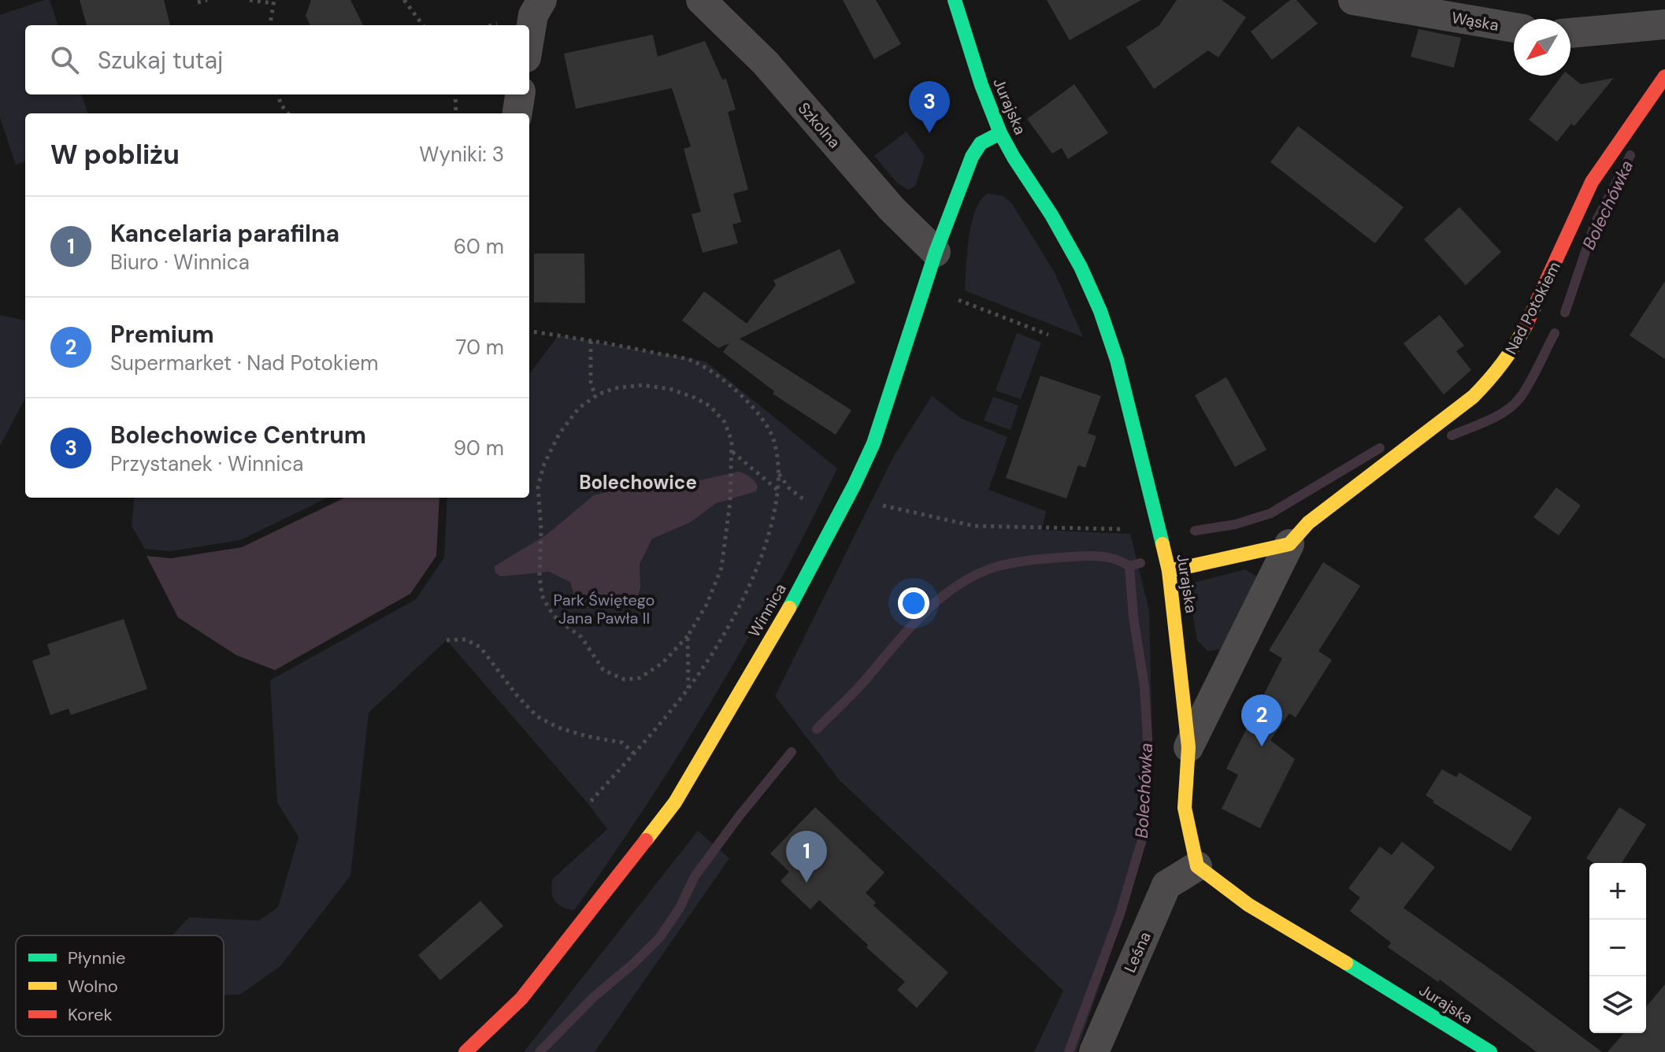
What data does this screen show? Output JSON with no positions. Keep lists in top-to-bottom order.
{
  "streets": {
    "street": [
      "Wąska",
      "Jurajska",
      "Szkolna",
      "Nad Potokiem",
      "Winnica",
      "Leśna"
    ]
  },
  "crossings": [
    ["Jurajska", "Nad Potokiem"],
    ["Jurajska", "Winnica"],
    ["Jurajska", "Leśna"],
    ["Szkolna", "Winnica"]
  ],
  "districts": ["Bolechowice"],
  "water": ["Bolechówka"],
  "parks": ["Park Świętego Jana Pawła II"],
  "legend": ["Płynnie", "Wolno", "Korek"],
  "north": "bottom left",
  "page": {
    "search": "Szukaj tutaj",
    "pins": ["3", "2", "1"],
    "heading": ["W pobliżu", "Wyniki: 3"],
    "list": [
      {
        "mark": "1",
        "name": "Kancelaria parafilna",
        "note": "Biuro · Winnica",
        "value": "60 m"
      },
      {
        "mark": "2",
        "name": "Premium",
        "note": "Supermarket · Nad Potokiem",
        "value": "70 m"
      },
      {
        "mark": "3",
        "name": "Bolechowice Centrum",
        "note": "Przystanek · Winnica",
        "value": "90 m"
      }
    ],
    "map_buttons": ["+", "−"]
  }
}
